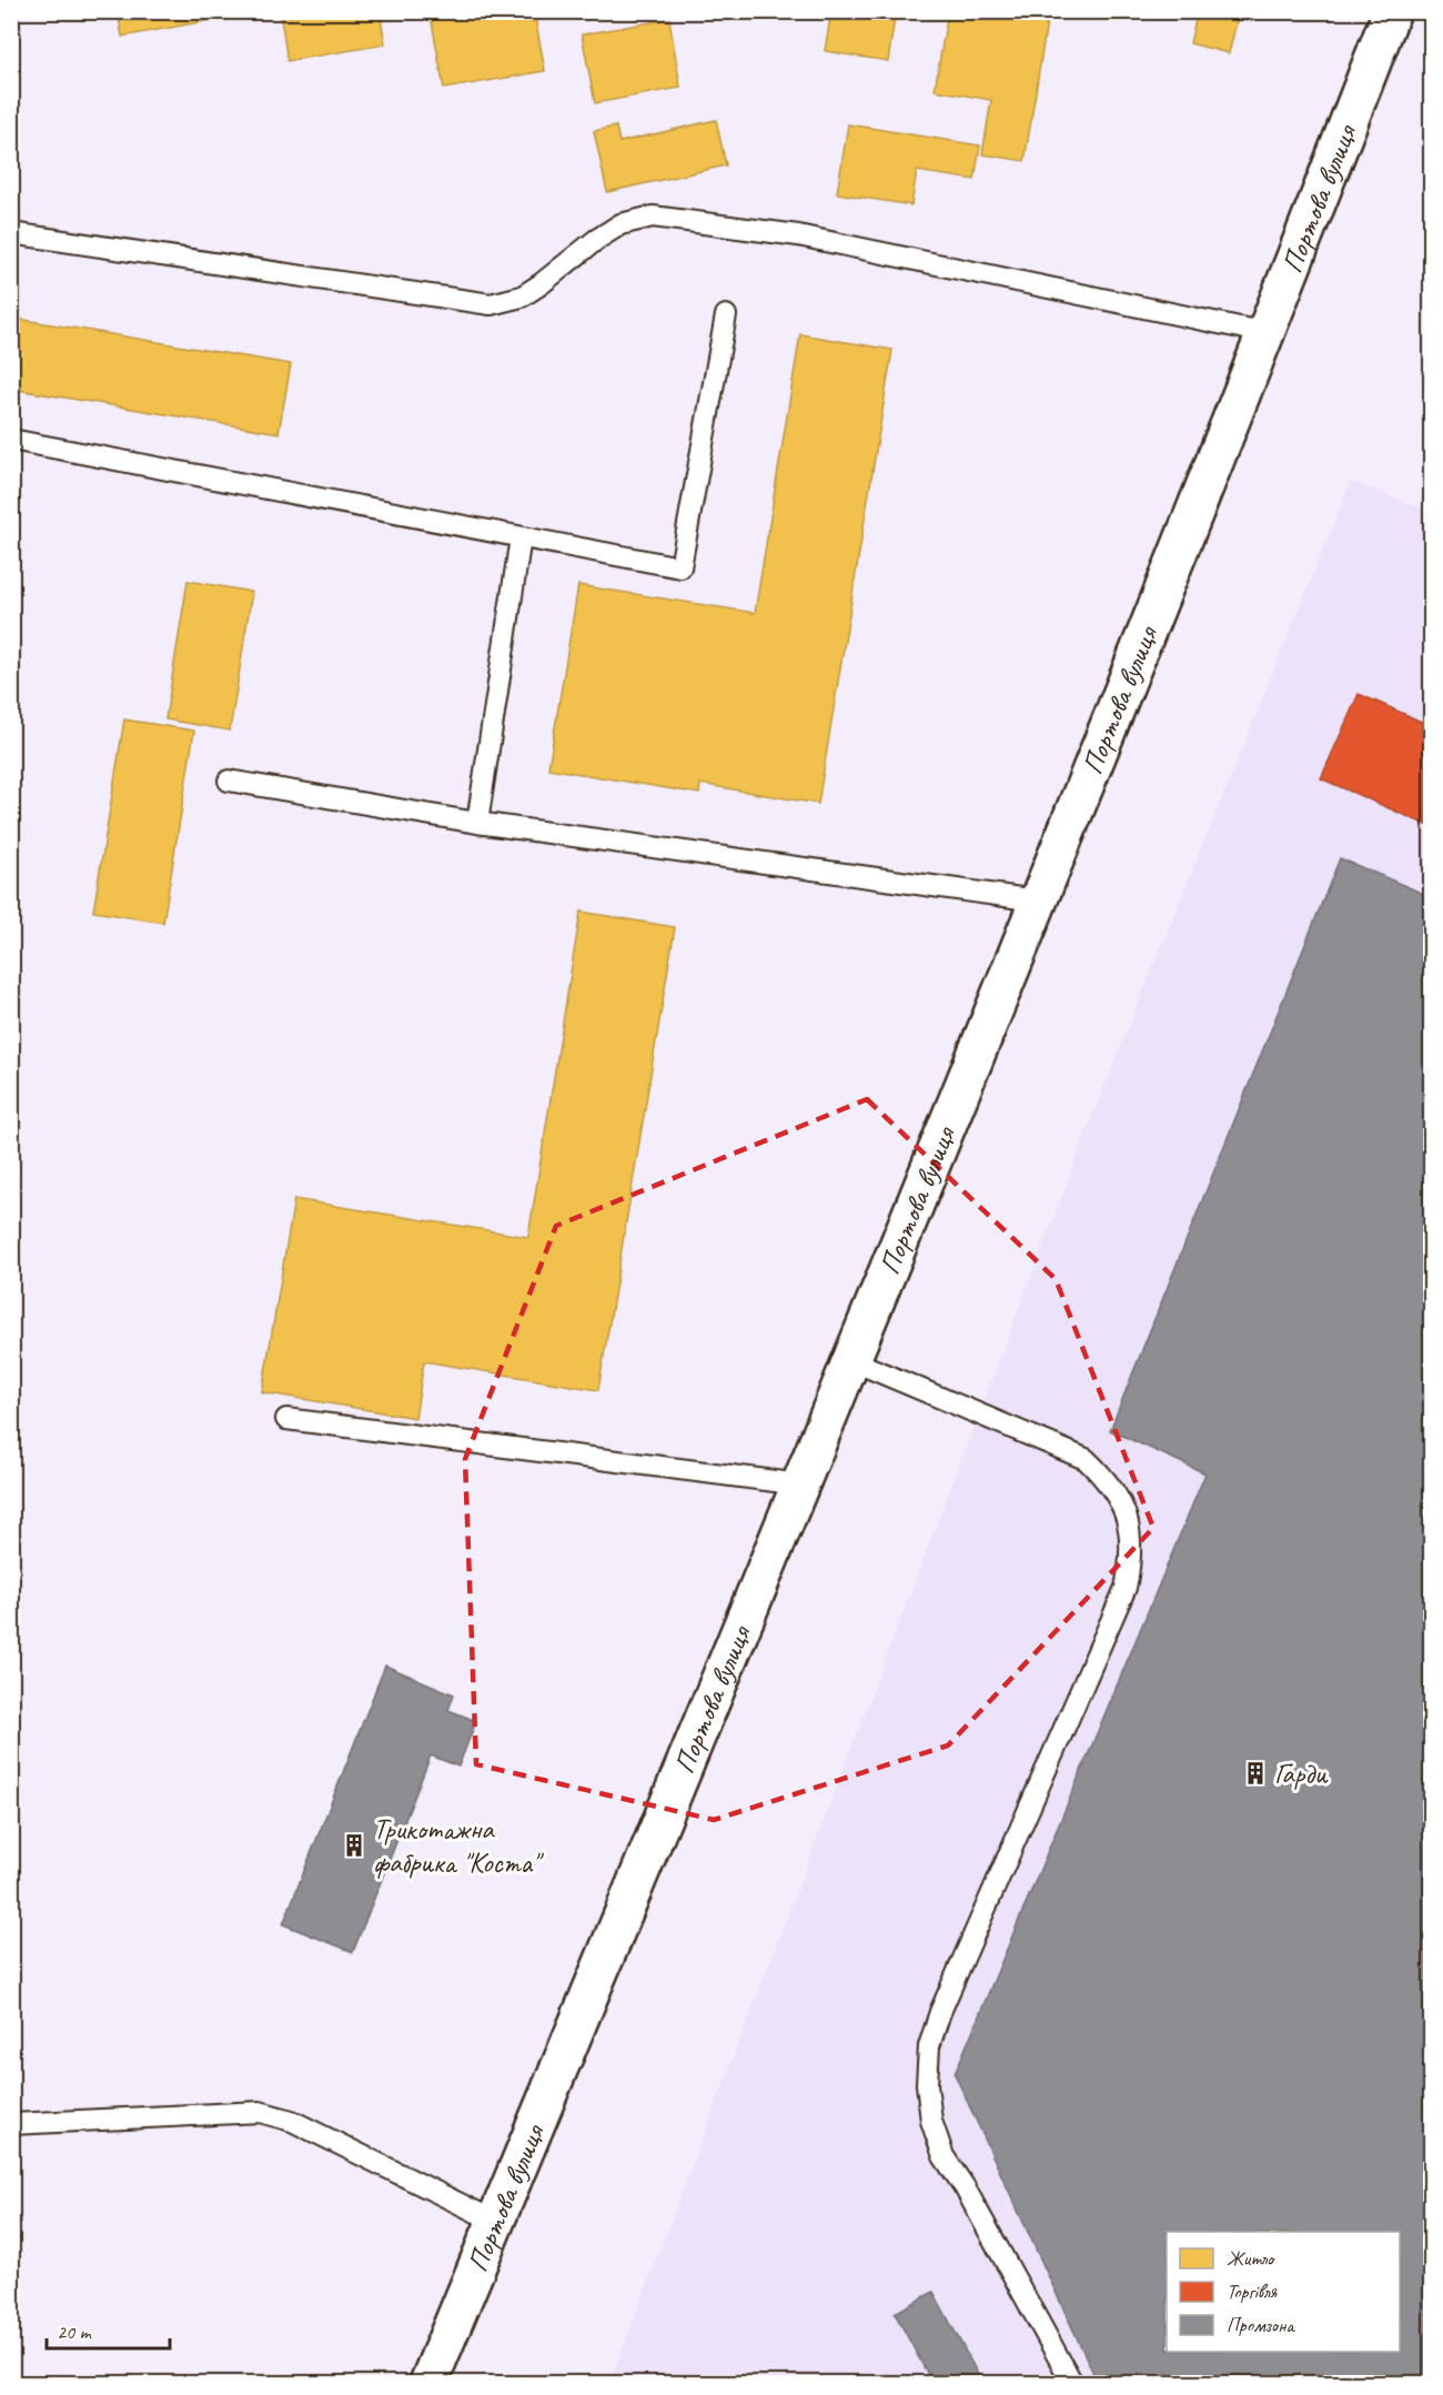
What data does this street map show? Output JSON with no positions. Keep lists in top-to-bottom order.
{
  "streets": {
    "street": ["Портова вулиця"]
  },
  "places": {
    "building": ["Гарди", "Трикотажна фабрика \"Коста\""]
  },
  "legend": ["Житло", "Торгівля", "Промзона"],
  "scale_bar": "20 m"
}
